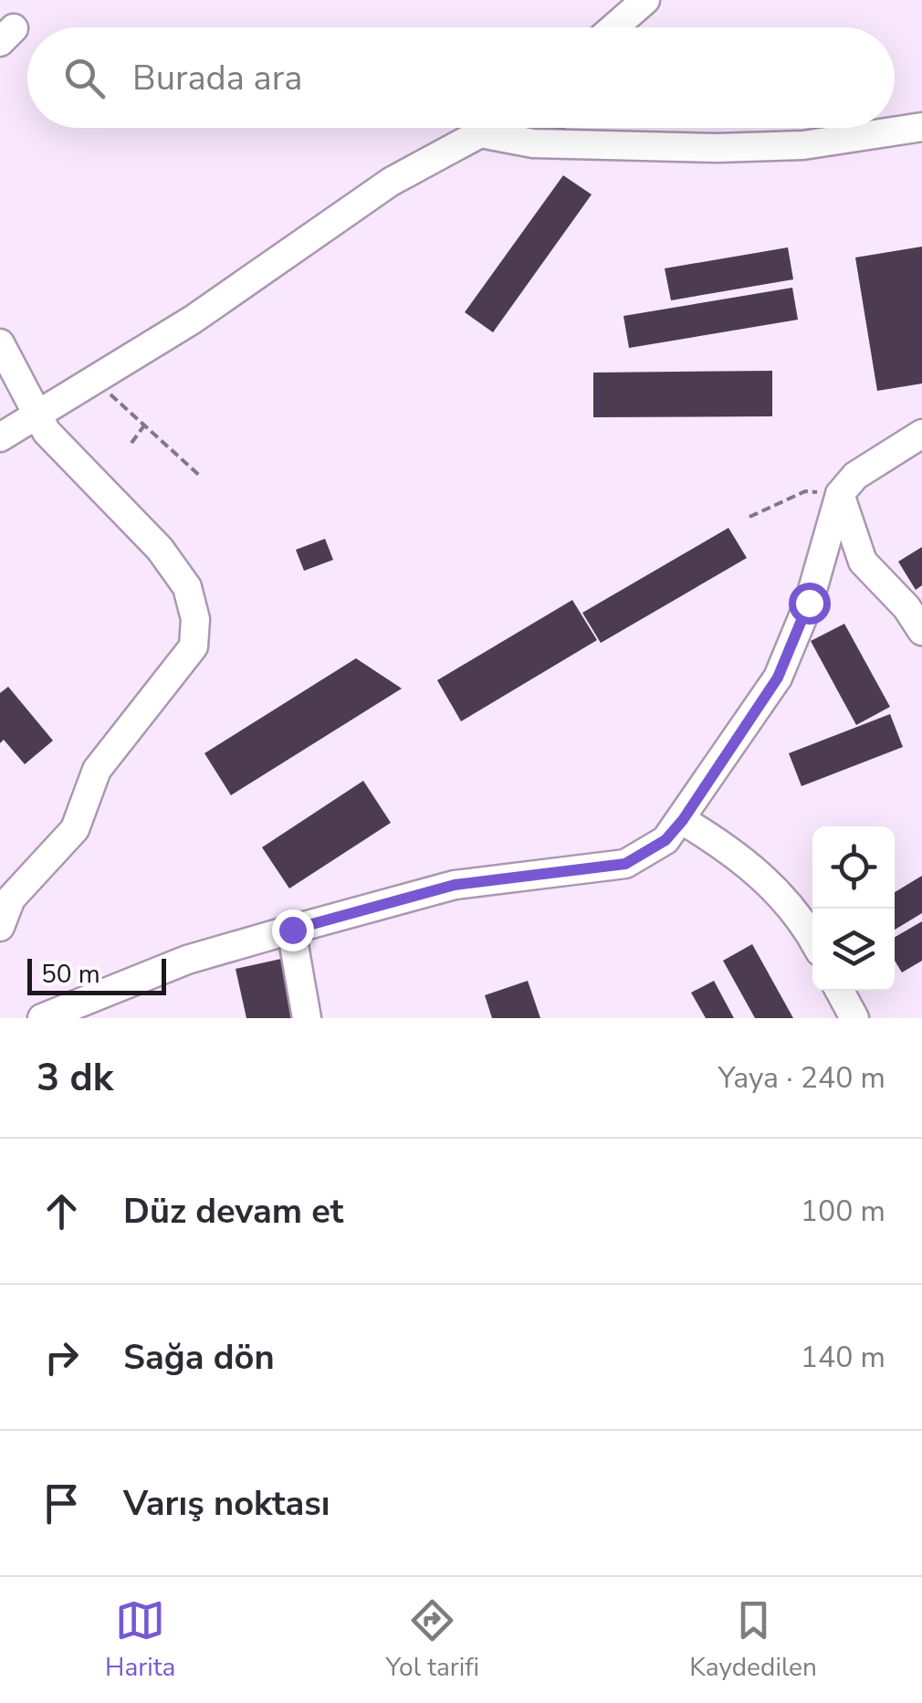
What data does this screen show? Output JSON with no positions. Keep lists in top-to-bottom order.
{
  "scale_bar": "50 m",
  "page": {
    "search": "Burada ara",
    "scale": "50 m",
    "heading": ["3 dk", "Yaya · 240 m"],
    "list": [
      ["Düz devam et", "100 m"],
      ["Sağa dön", "140 m"],
      "Varış noktası"
    ],
    "nav": ["Harita", "Yol tarifi", "Kaydedilen"]
  }
}
